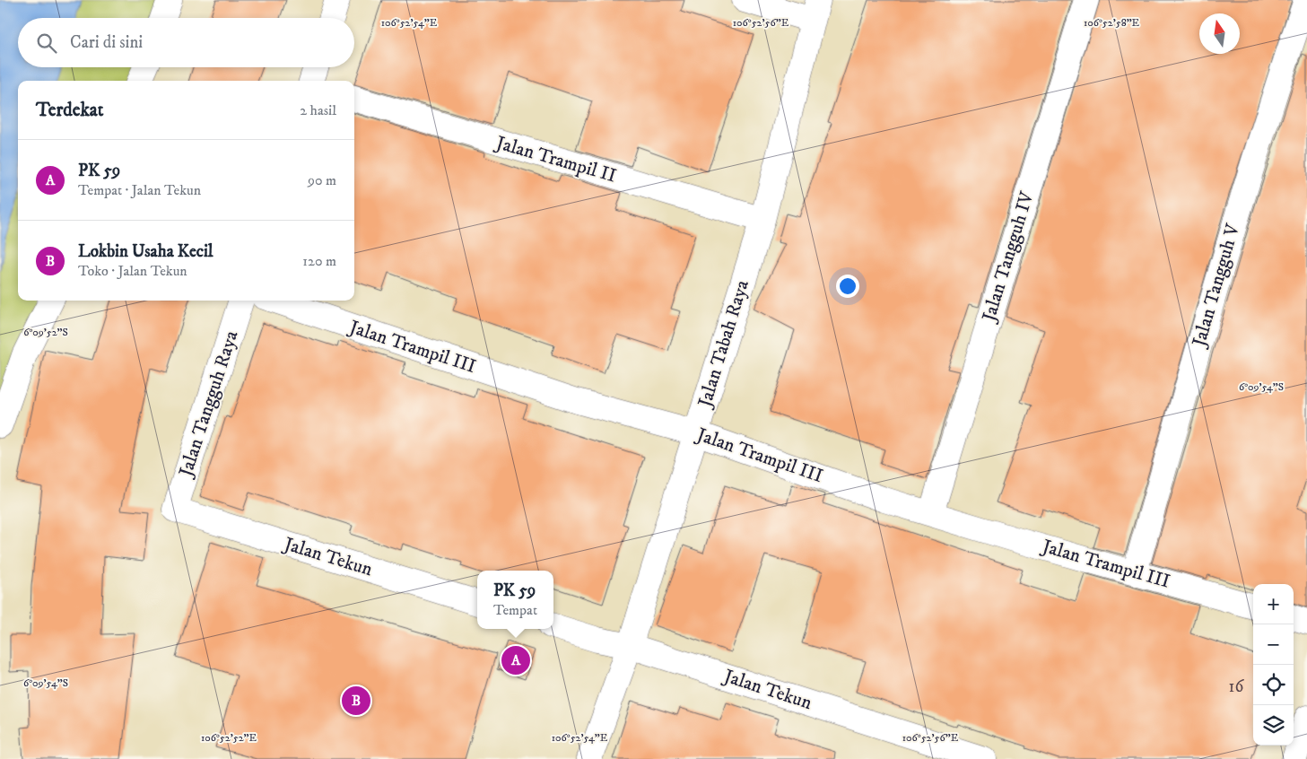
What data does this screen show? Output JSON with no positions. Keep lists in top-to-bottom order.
{
  "streets": {
    "street": [
      "Jalan Trampil II",
      "Jalan Tangguh IV",
      "Jalan Tangguh V",
      "Jalan Tabah Raya",
      "Jalan Trampil III",
      "Jalan Tangguh Raya",
      "Jalan Tekun"
    ]
  },
  "crossings": [
    ["Jalan Trampil II", "Jalan Tabah Raya"],
    ["Jalan Tangguh IV", "Jalan Trampil III"],
    ["Jalan Tangguh V", "Jalan Trampil III"],
    ["Jalan Tabah Raya", "Jalan Trampil III"],
    ["Jalan Tabah Raya", "Jalan Tekun"],
    ["Jalan Tangguh Raya", "Jalan Tekun"]
  ],
  "house_numbers": ["16"],
  "north": "top",
  "page": {
    "search": "Cari di sini",
    "heading": ["Terdekat", "2 hasil"],
    "list": [
      {
        "mark": "A",
        "name": "PK 59",
        "note": "Tempat · Jalan Tekun",
        "value": "90 m"
      },
      {
        "mark": "B",
        "name": "Lokbin Usaha Kecil",
        "note": "Toko · Jalan Tekun",
        "value": "120 m"
      }
    ],
    "popup": ["PK 59", "Tempat"],
    "map_buttons": ["+", "−"],
    "pins": ["A", "B"]
  },
  "coordinates": [
    "106°52'54\"E",
    "106°52'56\"E",
    "106°52'58\"E",
    "6°09'52\"S",
    "6°09'54\"S",
    "106°52'52\"E"
  ]
}
